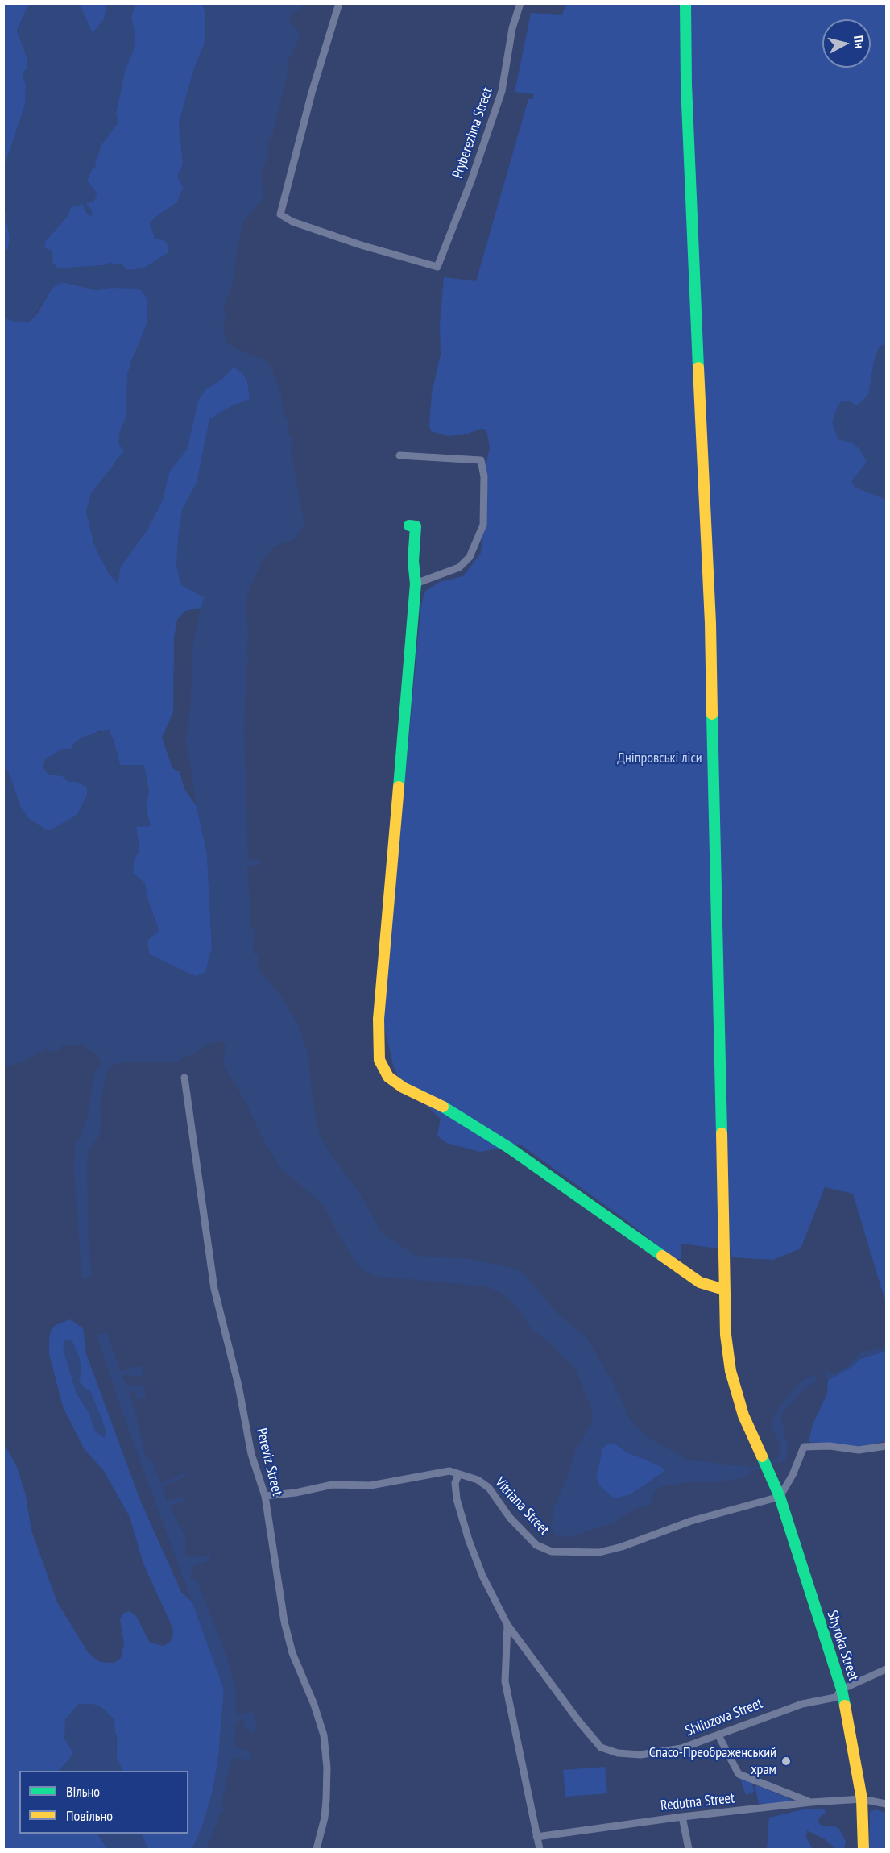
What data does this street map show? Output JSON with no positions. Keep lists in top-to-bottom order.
{
  "streets": {
    "main road": ["Shyroka Street"],
    "street": [
      "Pryberezhna Street",
      "Pereviz Street",
      "Vitriana Street",
      "Shliuzova Street",
      "Redutna Street"
    ]
  },
  "crossings": [
    ["Pereviz Street", "Vitriana Street"],
    ["Vitriana Street", "Shyroka Street"],
    ["Shyroka Street", "Shliuzova Street"],
    ["Shyroka Street", "Redutna Street"]
  ],
  "parks": ["Дніпровські ліси"],
  "places": ["Спасо-Преображенський храм"],
  "legend": ["Вільно", "Повільно"],
  "north": "right"
}
